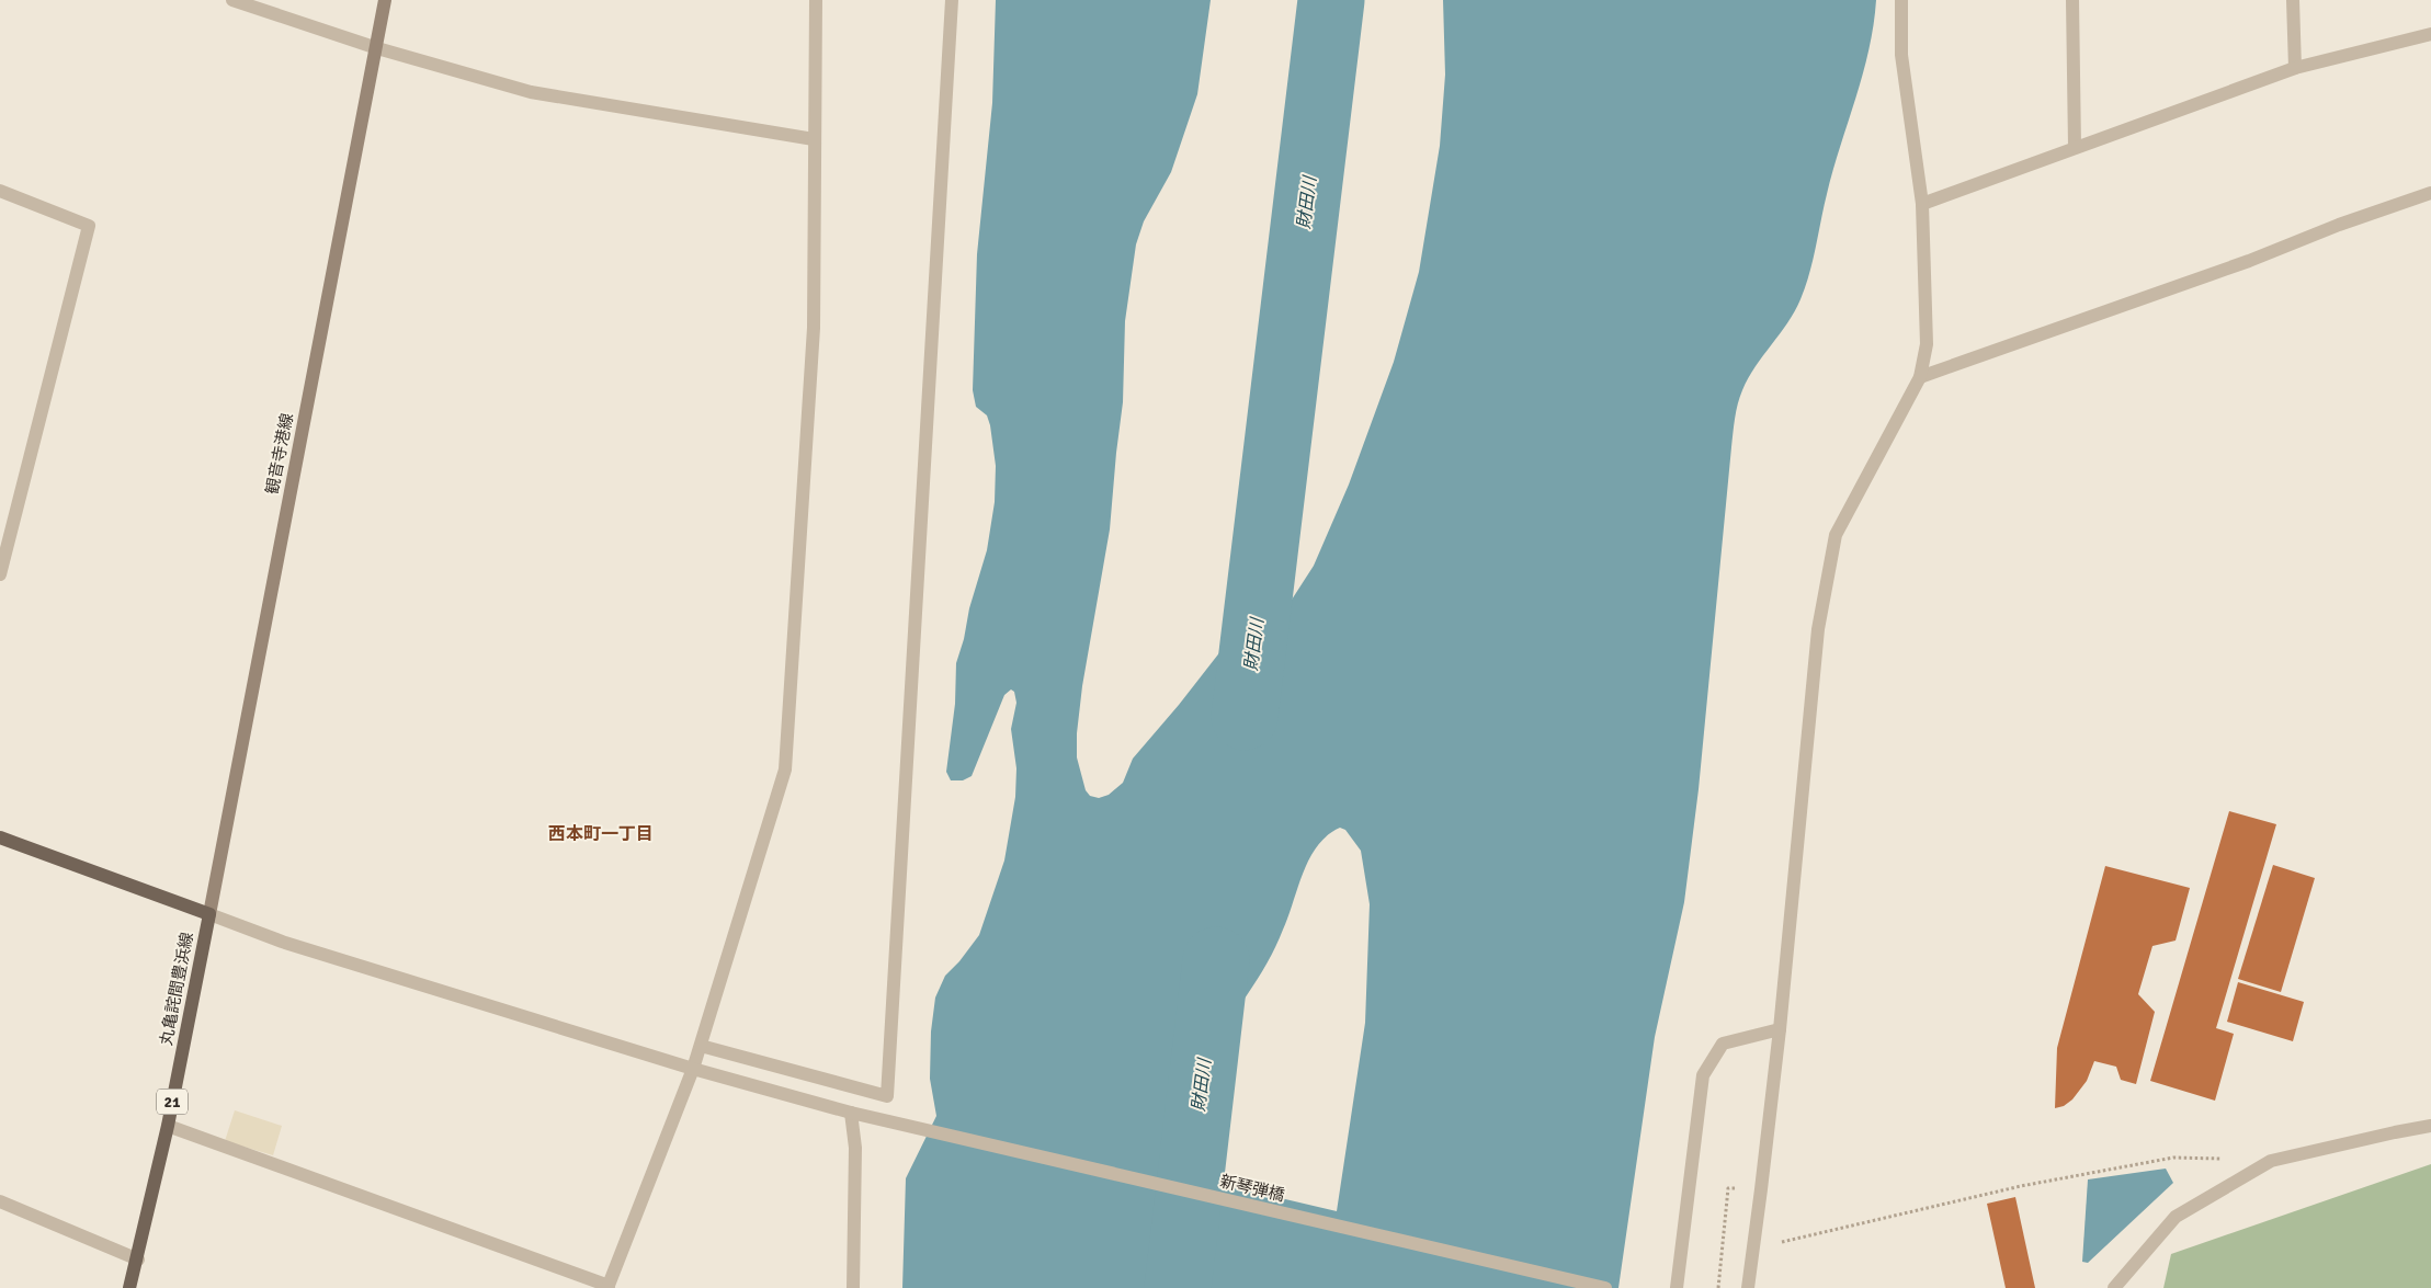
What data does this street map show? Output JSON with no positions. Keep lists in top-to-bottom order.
{
  "streets": {
    "main road": ["観音寺港線", "丸亀詫間豊浜線", "21"],
    "street": ["新琴弾橋"]
  },
  "crossings": [
    ["観音寺港線", "丸亀詫間豊浜線"],
    ["観音寺港線", "新琴弾橋"],
    ["丸亀詫間豊浜線", "新琴弾橋"]
  ],
  "districts": ["西本町一丁目"],
  "water": ["財田川"]
}
